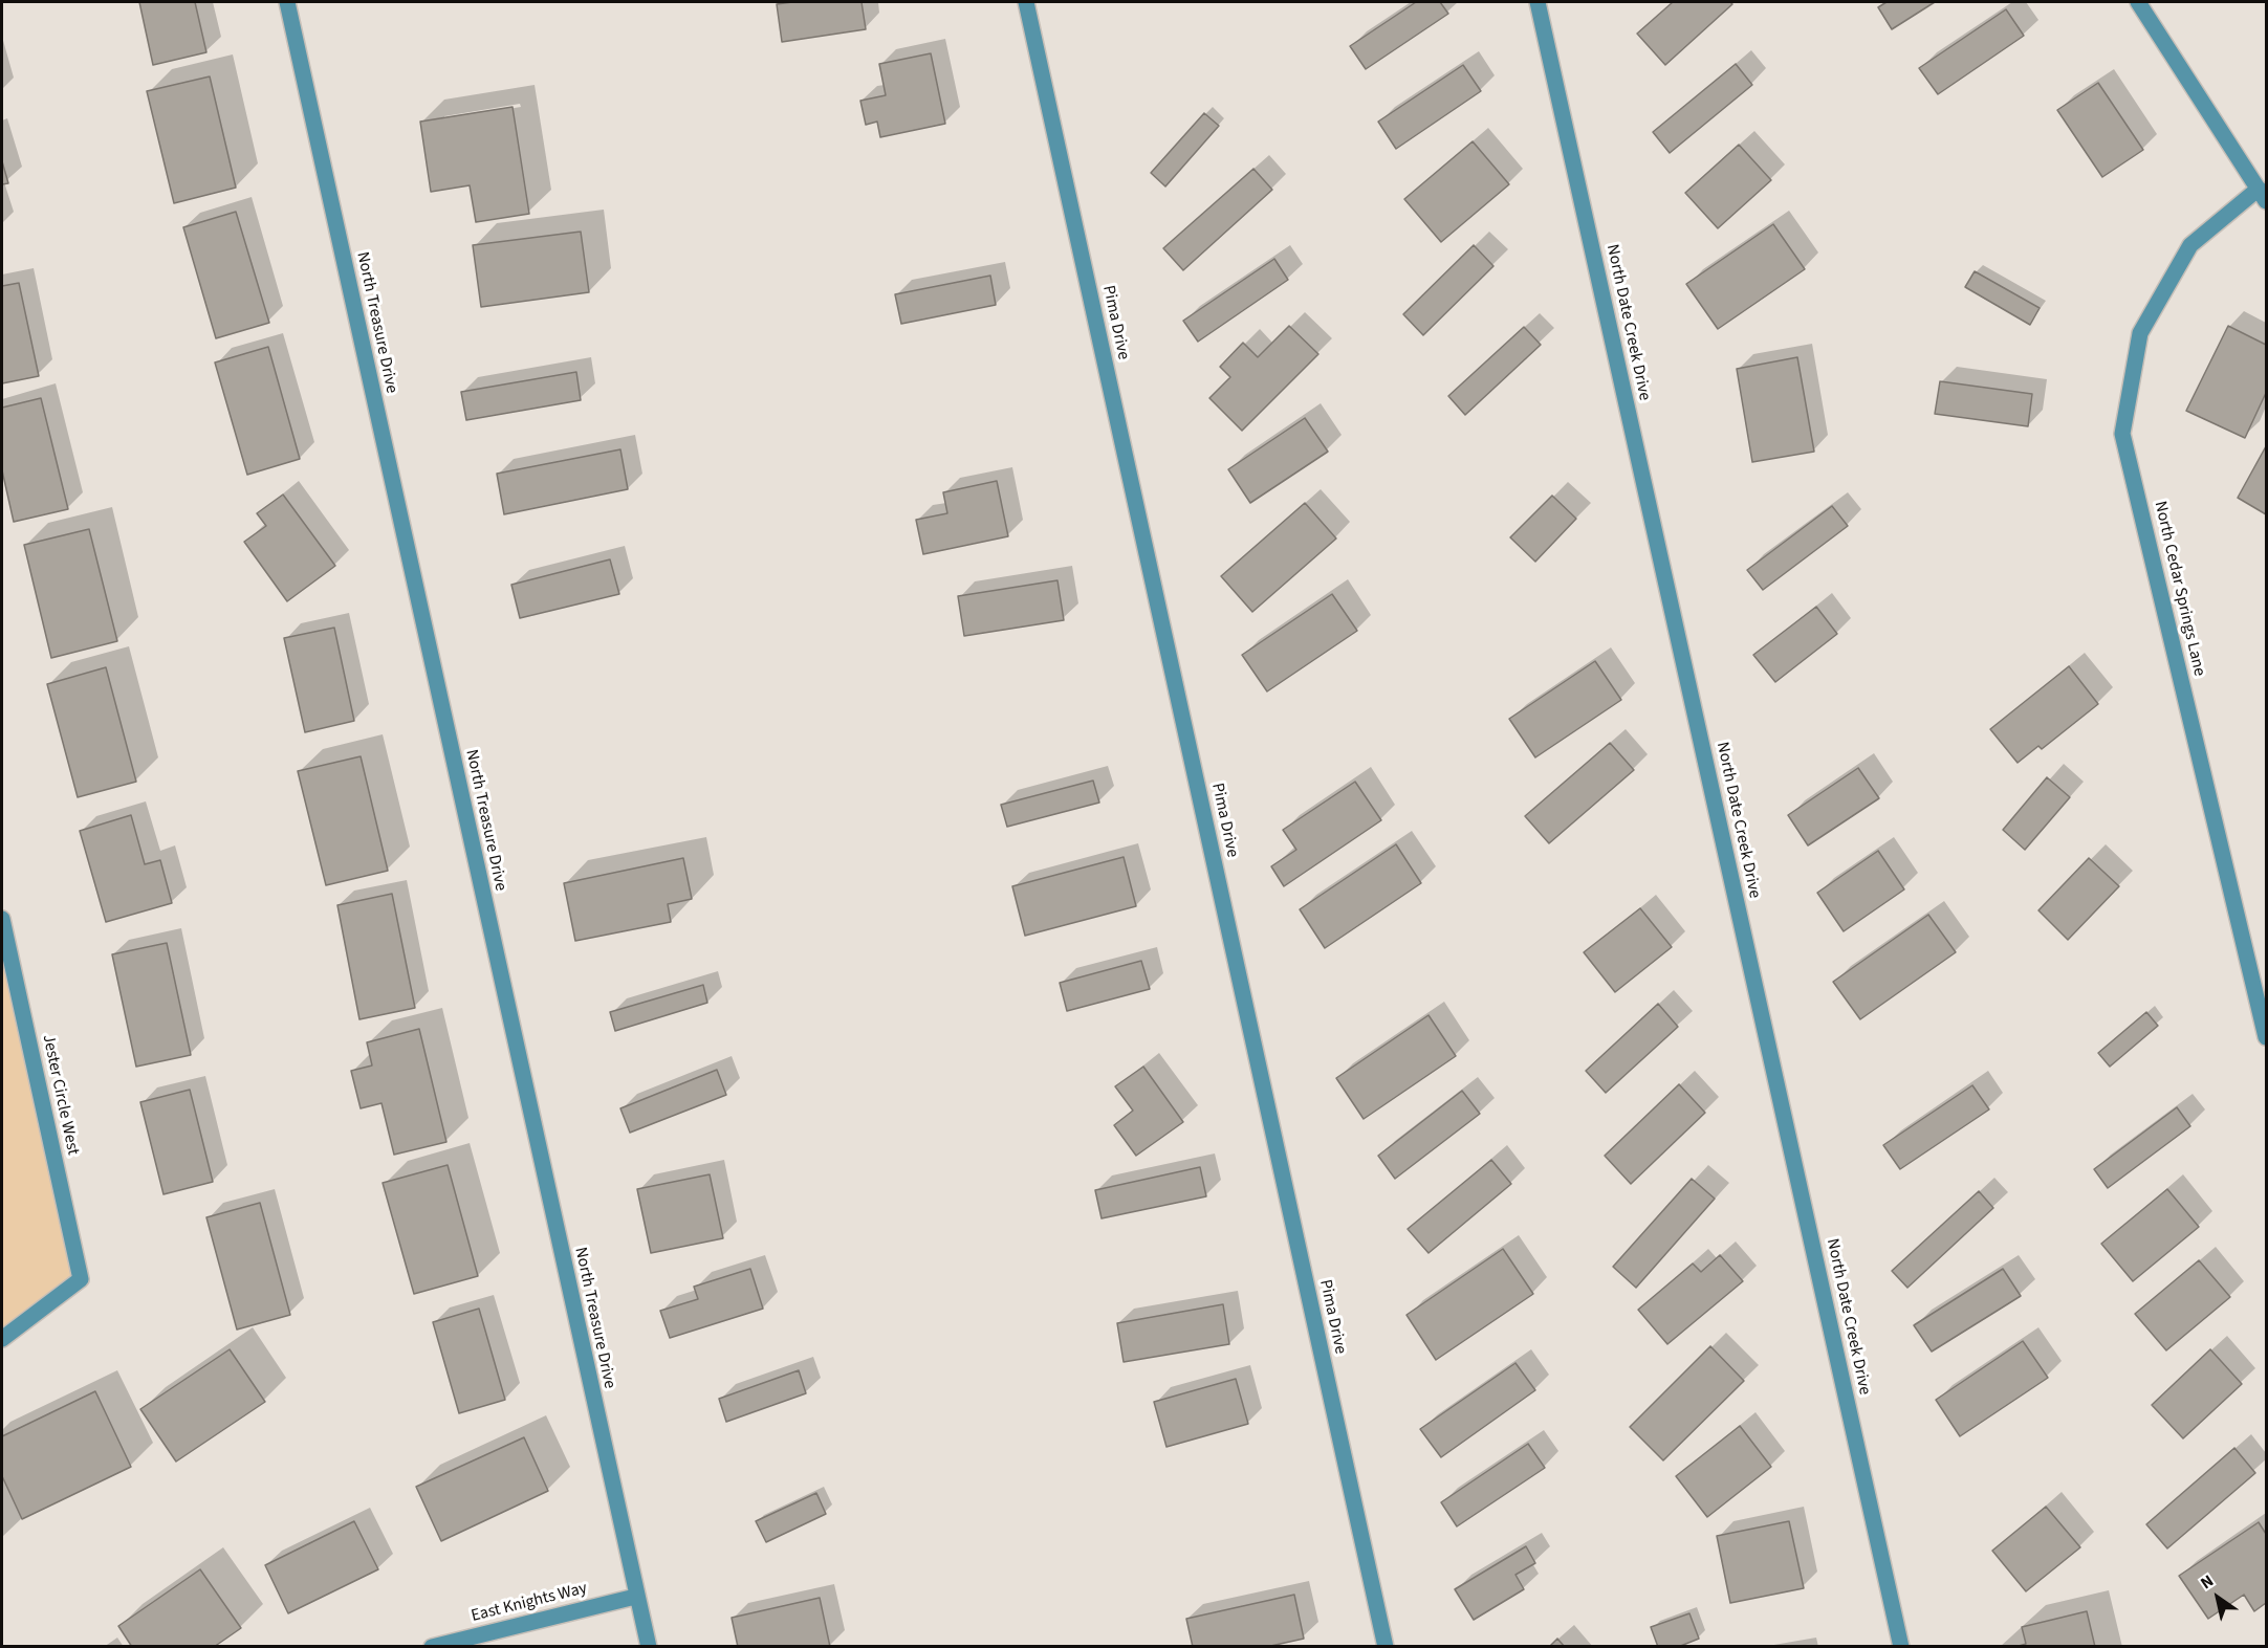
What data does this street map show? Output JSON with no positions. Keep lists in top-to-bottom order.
{
  "streets": {
    "street": [
      "North Treasure Drive",
      "Pima Drive",
      "North Date Creek Drive",
      "North Cedar Springs Lane",
      "Jester Circle West",
      "East Knights Way"
    ]
  },
  "crossings": [
    ["North Treasure Drive", "East Knights Way"]
  ],
  "north": "top left"
}
